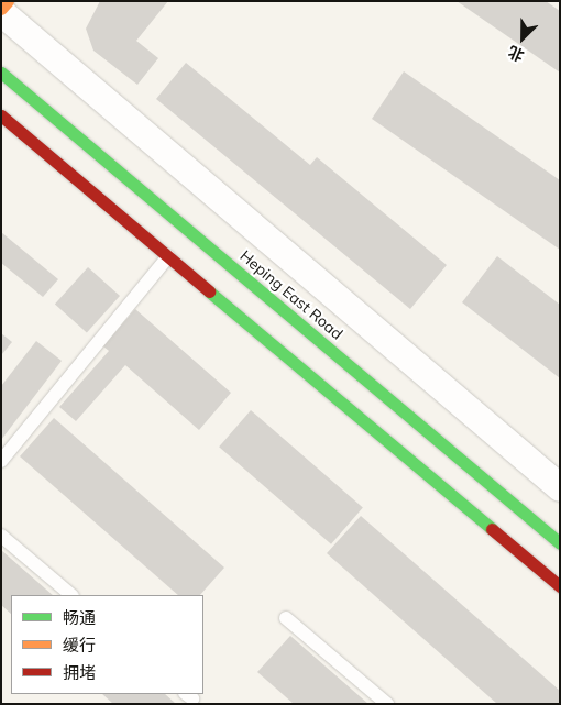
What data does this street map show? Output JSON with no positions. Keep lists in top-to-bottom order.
{
  "streets": {
    "main road": ["Heping East Road"]
  },
  "legend": ["畅通", "缓行", "拥堵"],
  "north": "bottom left"
}
